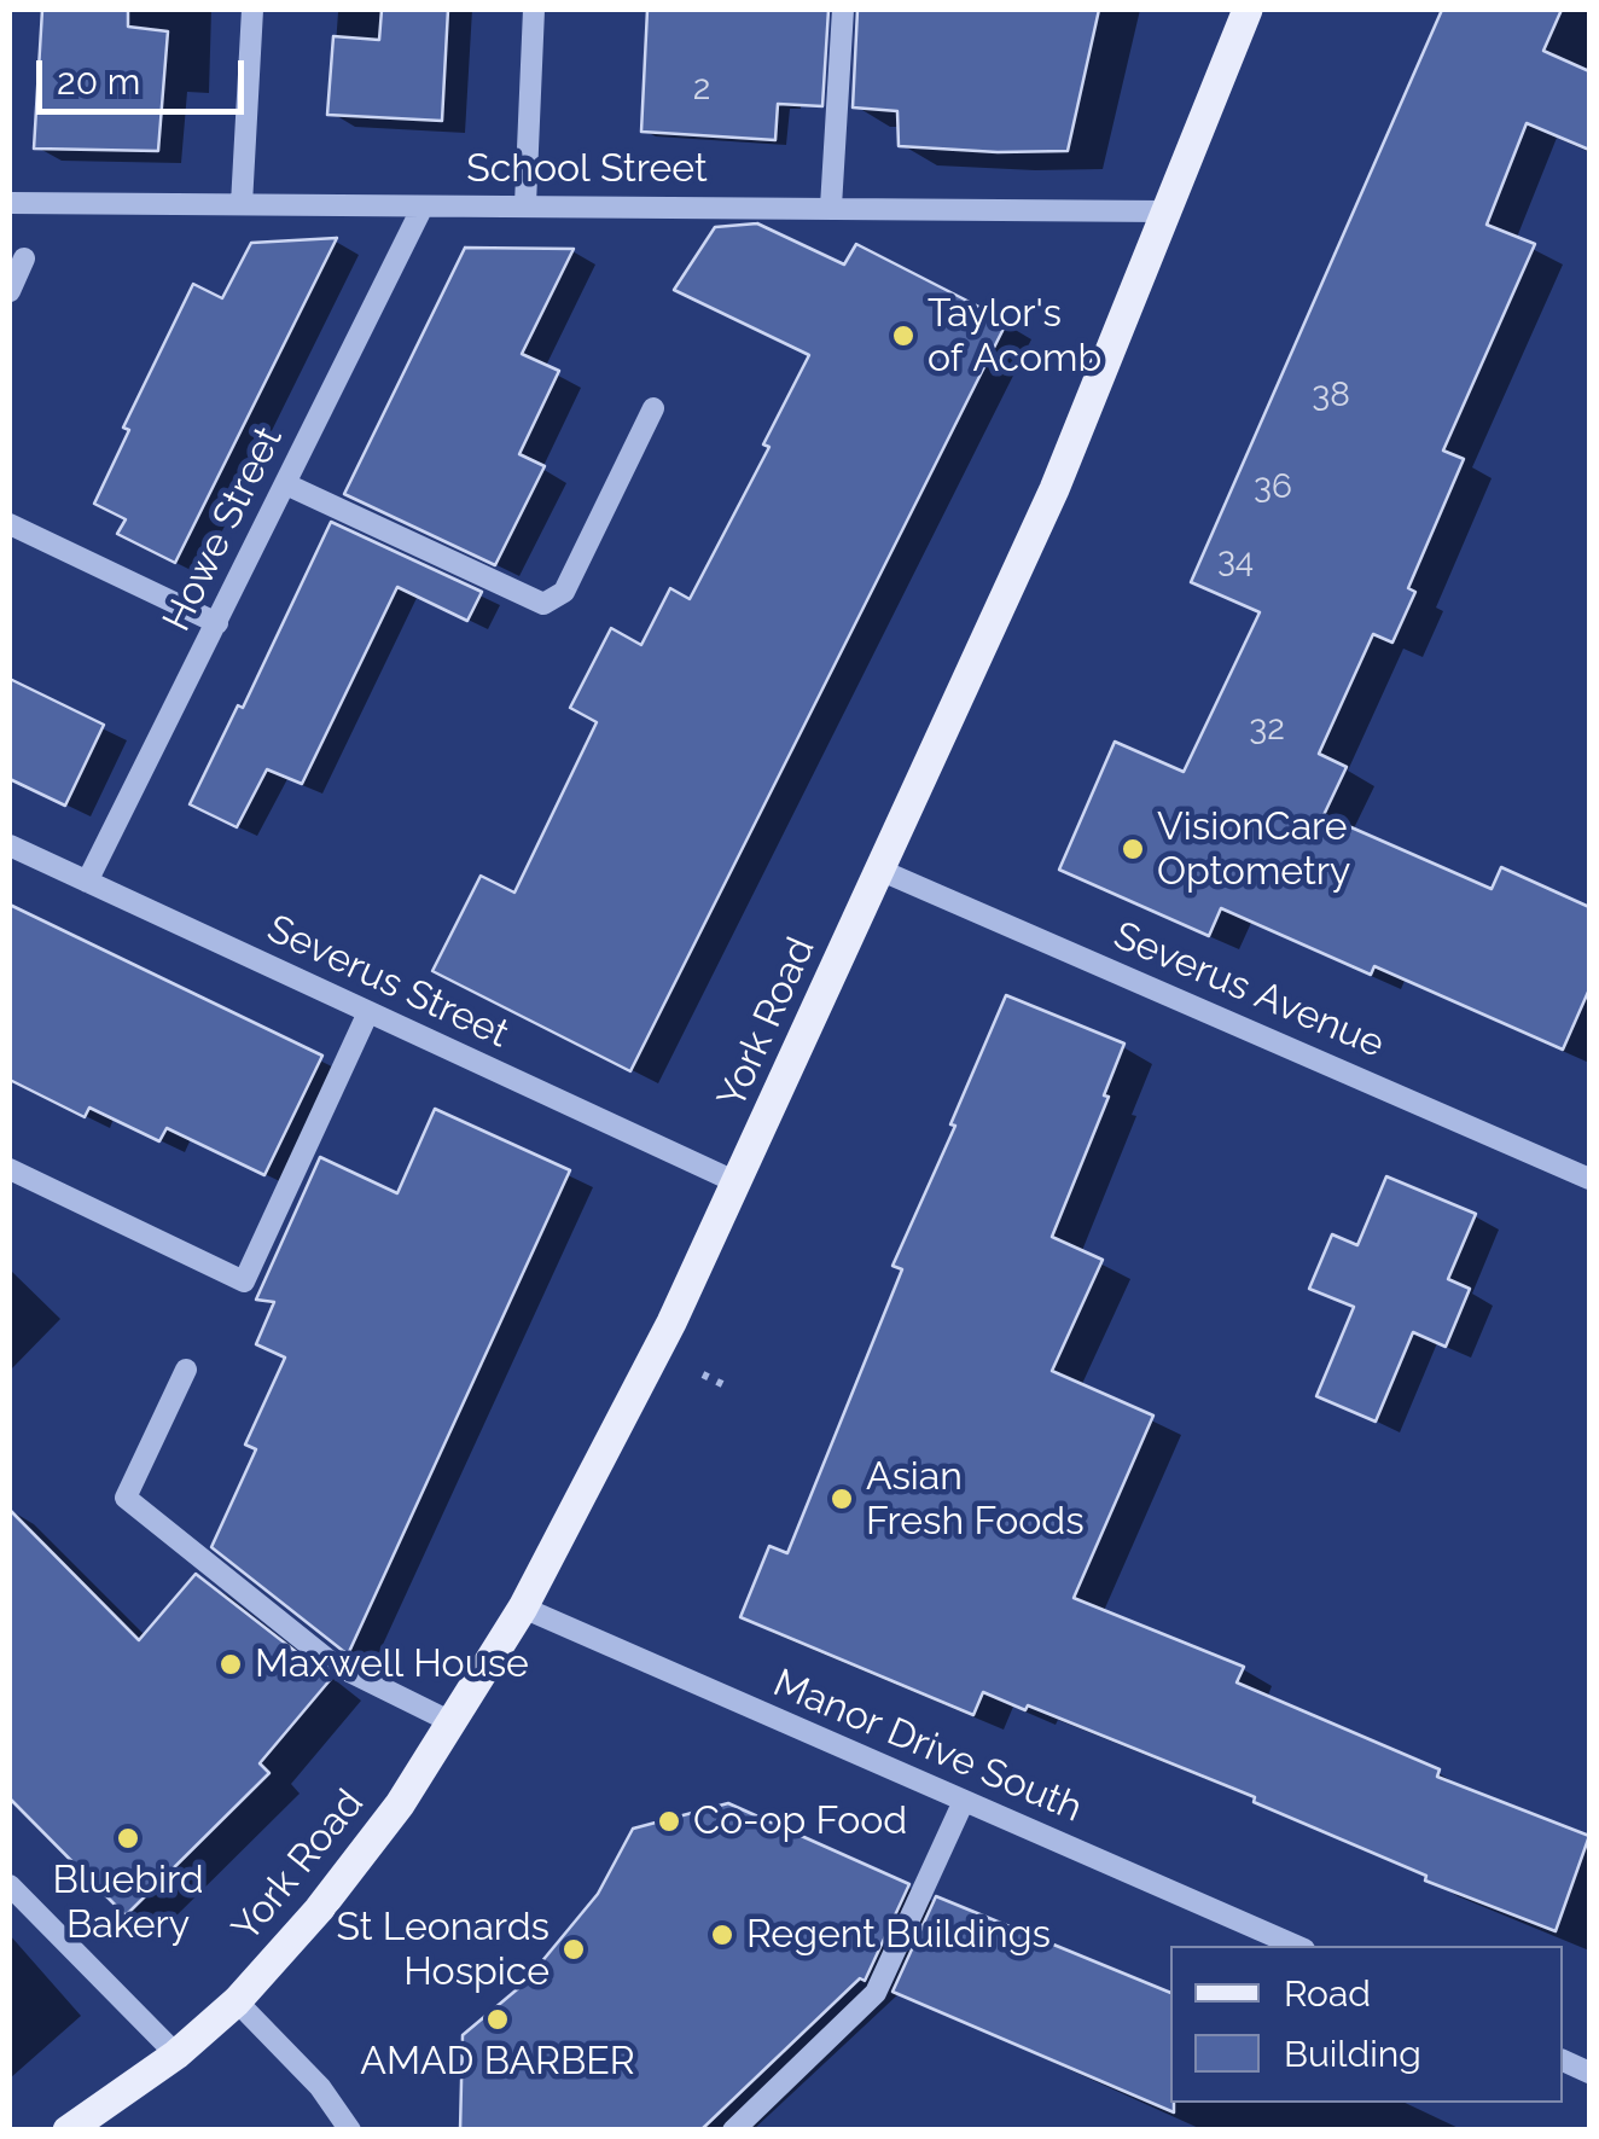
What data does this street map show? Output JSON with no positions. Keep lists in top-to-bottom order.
{
  "streets": {
    "main road": ["York Road"],
    "street": [
      "School Street",
      "Howe Street",
      "Severus Street",
      "Severus Avenue",
      "Manor Drive South"
    ]
  },
  "crossings": [
    ["School Street", "Howe Street"],
    ["School Street", "York Road"],
    ["Howe Street", "Severus Street"],
    ["Severus Street", "York Road"],
    ["Severus Avenue", "York Road"],
    ["York Road", "Manor Drive South"]
  ],
  "places": [
    "Taylor's of Acomb",
    "VisionCare Optometry",
    "Asian Fresh Foods",
    "Maxwell House",
    "Co-op Food",
    "Bluebird Bakery",
    "Regent Buildings",
    "St Leonards Hospice",
    "AMAD BARBER"
  ],
  "house_numbers": [
    "2",
    "38",
    "36",
    "34",
    "32"
  ],
  "legend": ["Road", "Building"],
  "scale_bar": "20 m"
}
